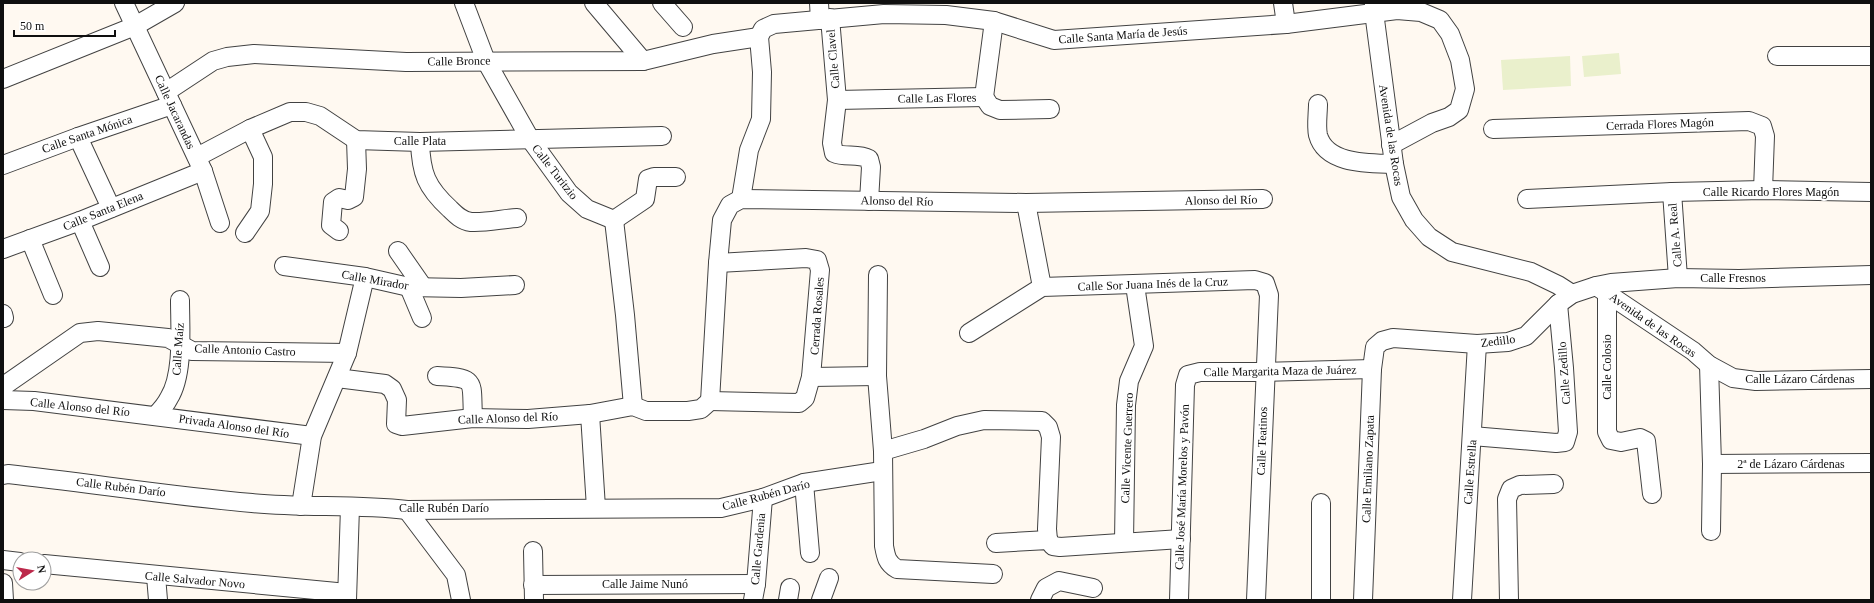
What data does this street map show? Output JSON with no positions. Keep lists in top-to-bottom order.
{
  "streets": {
    "street": [
      "Calle Santa María de Jesús",
      "Calle Clavel",
      "Calle Bronce",
      "Calle Las Flores",
      "Calle Jacarandas",
      "Cerrada Flores Magón",
      "Calle Santa Mónica",
      "Avenida de las Rocas",
      "Calle Plata",
      "Calle Turitzio",
      "Calle Ricardo Flores Magón",
      "Alonso del Río",
      "Calle Santa Elena",
      "Calle A. Real",
      "Calle Fresnos",
      "Calle Mirador",
      "Calle Sor Juana Inés de la Cruz",
      "Cerrada Rosales",
      "Zedillo",
      "Calle Maíz",
      "Calle Antonio Castro",
      "Calle Colosio",
      "Calle Margarita Maza de Juárez",
      "Calle Zedillo",
      "Calle Lázaro Cárdenas",
      "Calle Alonso del Río",
      "Privada Alonso del Río",
      "Calle Teatinos",
      "Calle Vicente Guerrero",
      "2ª de Lázaro Cárdenas",
      "Calle Emiliano Zapata",
      "Calle Estrella",
      "Calle Rubén Darío",
      "Calle José María Morelos y Pavón",
      "Calle Gardenia",
      "Calle Salvador Novo",
      "Calle Jaime Nunó"
    ]
  },
  "crossings": [
    ["Calle Santa María de Jesús", "Calle Clavel"],
    ["Calle Santa María de Jesús", "Calle Bronce"],
    ["Calle Santa María de Jesús", "Calle Las Flores"],
    ["Calle Santa María de Jesús", "Avenida de las Rocas"],
    ["Calle Clavel", "Calle Las Flores"],
    ["Calle Clavel", "Alonso del Río"],
    ["Calle Bronce", "Calle Jacarandas"],
    ["Calle Bronce", "Calle Santa Mónica"],
    ["Calle Bronce", "Calle Turitzio"],
    ["Calle Jacarandas", "Calle Santa Mónica"],
    ["Calle Jacarandas", "Calle Santa Elena"],
    ["Cerrada Flores Magón", "Calle Ricardo Flores Magón"],
    ["Avenida de las Rocas", "Calle Fresnos"],
    ["Avenida de las Rocas", "Zedillo"],
    ["Avenida de las Rocas", "Calle Colosio"],
    ["Avenida de las Rocas", "Calle Zedillo"],
    ["Avenida de las Rocas", "Calle Lázaro Cárdenas"],
    ["Calle Plata", "Calle Turitzio"],
    ["Calle Ricardo Flores Magón", "Calle A. Real"],
    ["Calle A. Real", "Calle Fresnos"],
    ["Calle Fresnos", "Zedillo"],
    ["Calle Fresnos", "Calle Colosio"],
    ["Calle Sor Juana Inés de la Cruz", "Calle Teatinos"],
    ["Calle Sor Juana Inés de la Cruz", "Calle Vicente Guerrero"],
    ["Zedillo", "Calle Colosio"],
    ["Zedillo", "Calle Zedillo"],
    ["Zedillo", "Calle Emiliano Zapata"],
    ["Zedillo", "Calle Estrella"],
    ["Calle Maíz", "Calle Antonio Castro"],
    ["Calle Maíz", "Calle Alonso del Río"],
    ["Calle Maíz", "Privada Alonso del Río"],
    ["Calle Margarita Maza de Juárez", "Calle Teatinos"],
    ["Calle Margarita Maza de Juárez", "Calle Emiliano Zapata"],
    ["Calle Margarita Maza de Juárez", "Calle José María Morelos y Pavón"],
    ["Calle Zedillo", "Calle Estrella"],
    ["Calle Alonso del Río", "Privada Alonso del Río"],
    ["Calle Rubén Darío", "Calle Gardenia"],
    ["Calle Gardenia", "Calle Jaime Nunó"]
  ],
  "scale_bar": "50 m",
  "north": "right"
}
